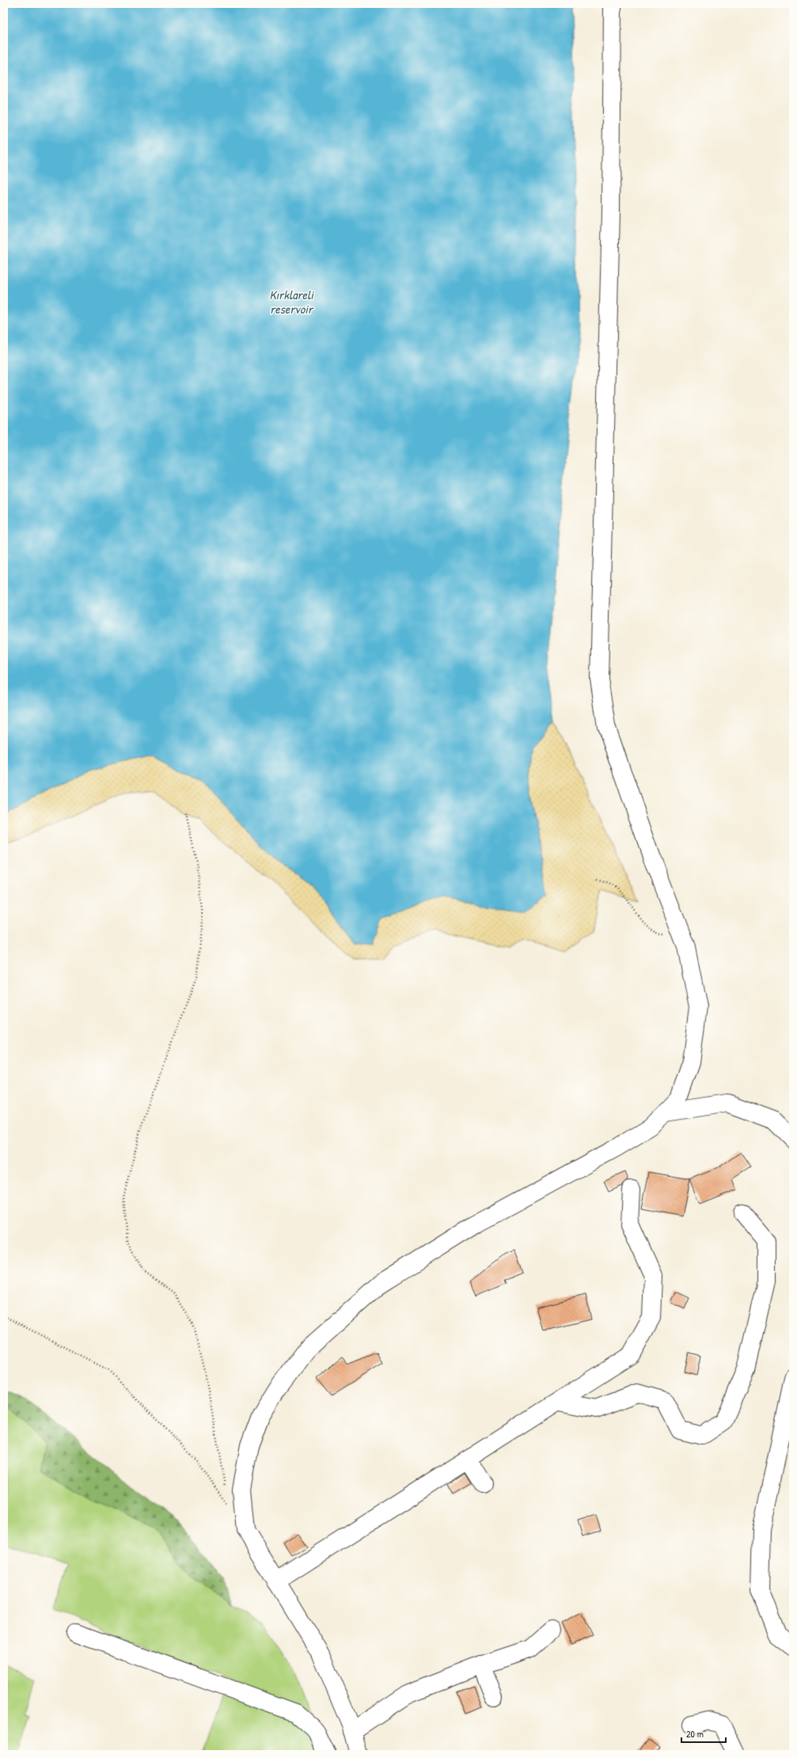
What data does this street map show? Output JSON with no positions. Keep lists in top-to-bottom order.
{
  "water": ["Kırklareli reservoir"],
  "scale_bar": "20 m"
}
